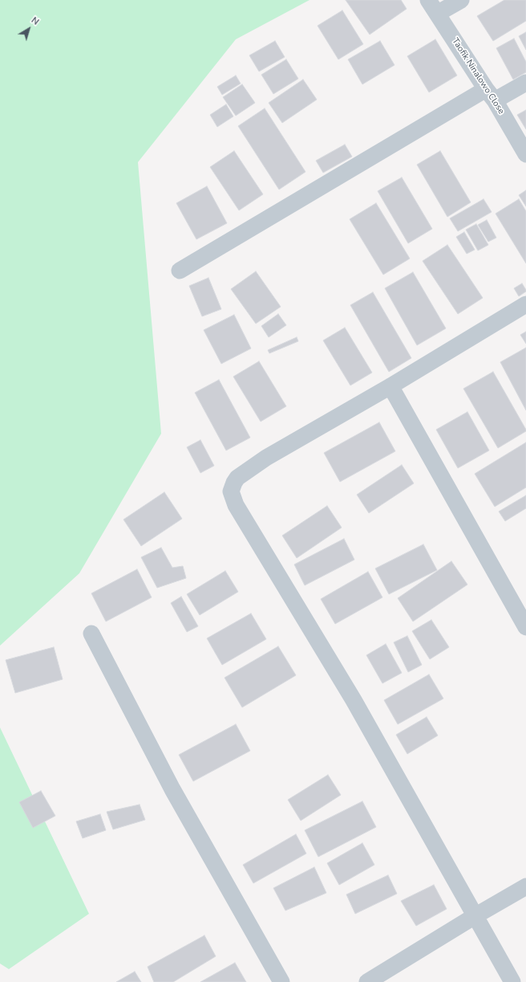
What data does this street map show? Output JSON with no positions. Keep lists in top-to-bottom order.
{
  "streets": {
    "street": ["Taofik Ninalowo Close"]
  },
  "north": "top right"
}
